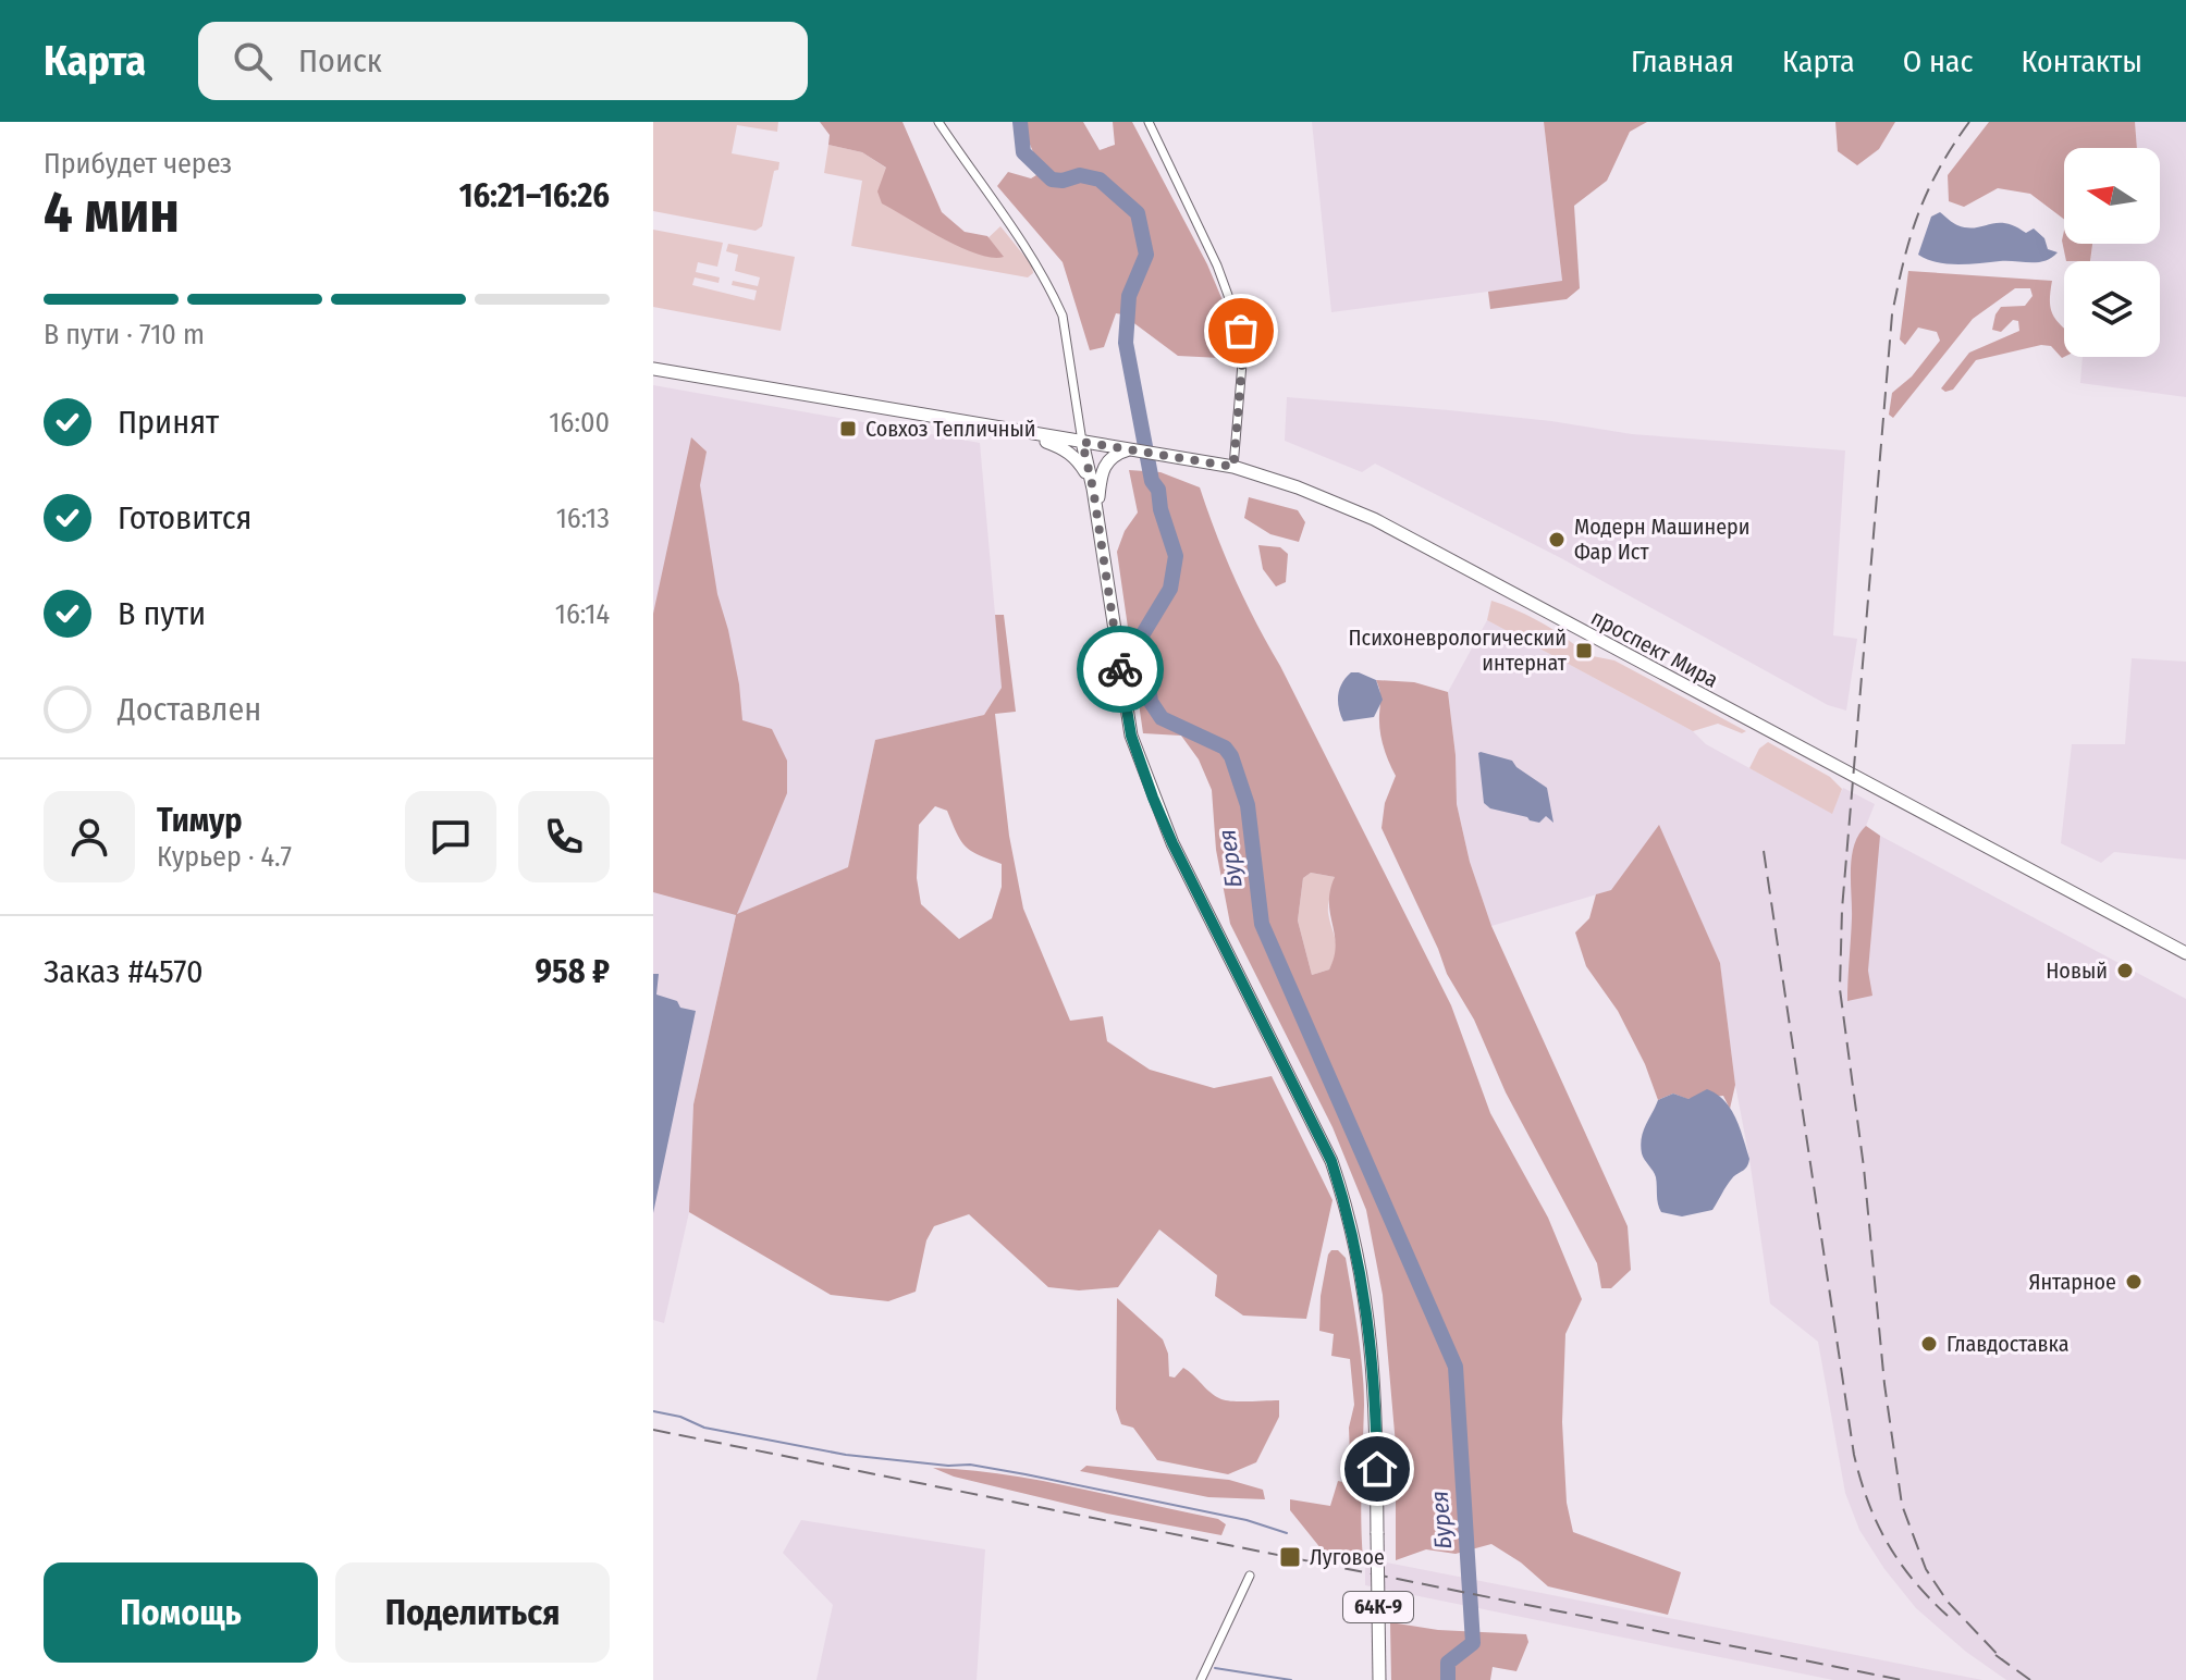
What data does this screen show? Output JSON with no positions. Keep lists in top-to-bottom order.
{
  "streets": {
    "main road": ["проспект Мира", "64К-9"]
  },
  "crossings": [
    ["проспект Мира", "64К-9"]
  ],
  "water": ["Бурея"],
  "places": {
    "transit": ["Совхоз Тепличный", "Психоневрологический интернат", "Луговое"],
    "other": [
      "Модерн Машинери Фар Ист",
      "Новый",
      "Янтарное",
      "Главдоставка"
    ]
  },
  "north": "left",
  "page": {
    "header": "Карта",
    "search": "Поиск",
    "nav": [
      "Главная",
      "Карта",
      "О нас",
      "Контакты"
    ],
    "heading": ["4 мин", "Прибудет через", "16:21–16:26"],
    "panel": [
      "Тимур",
      "Курьер · 4.7",
      "Заказ #4570",
      "958 ₽"
    ],
    "bar": "В пути · 710 m",
    "list": [
      ["Принят", "16:00"],
      ["Готовится", "16:13"],
      ["В пути", "16:14"],
      "Доставлен"
    ],
    "buttons": ["Помощь", "Поделиться"]
  }
}
